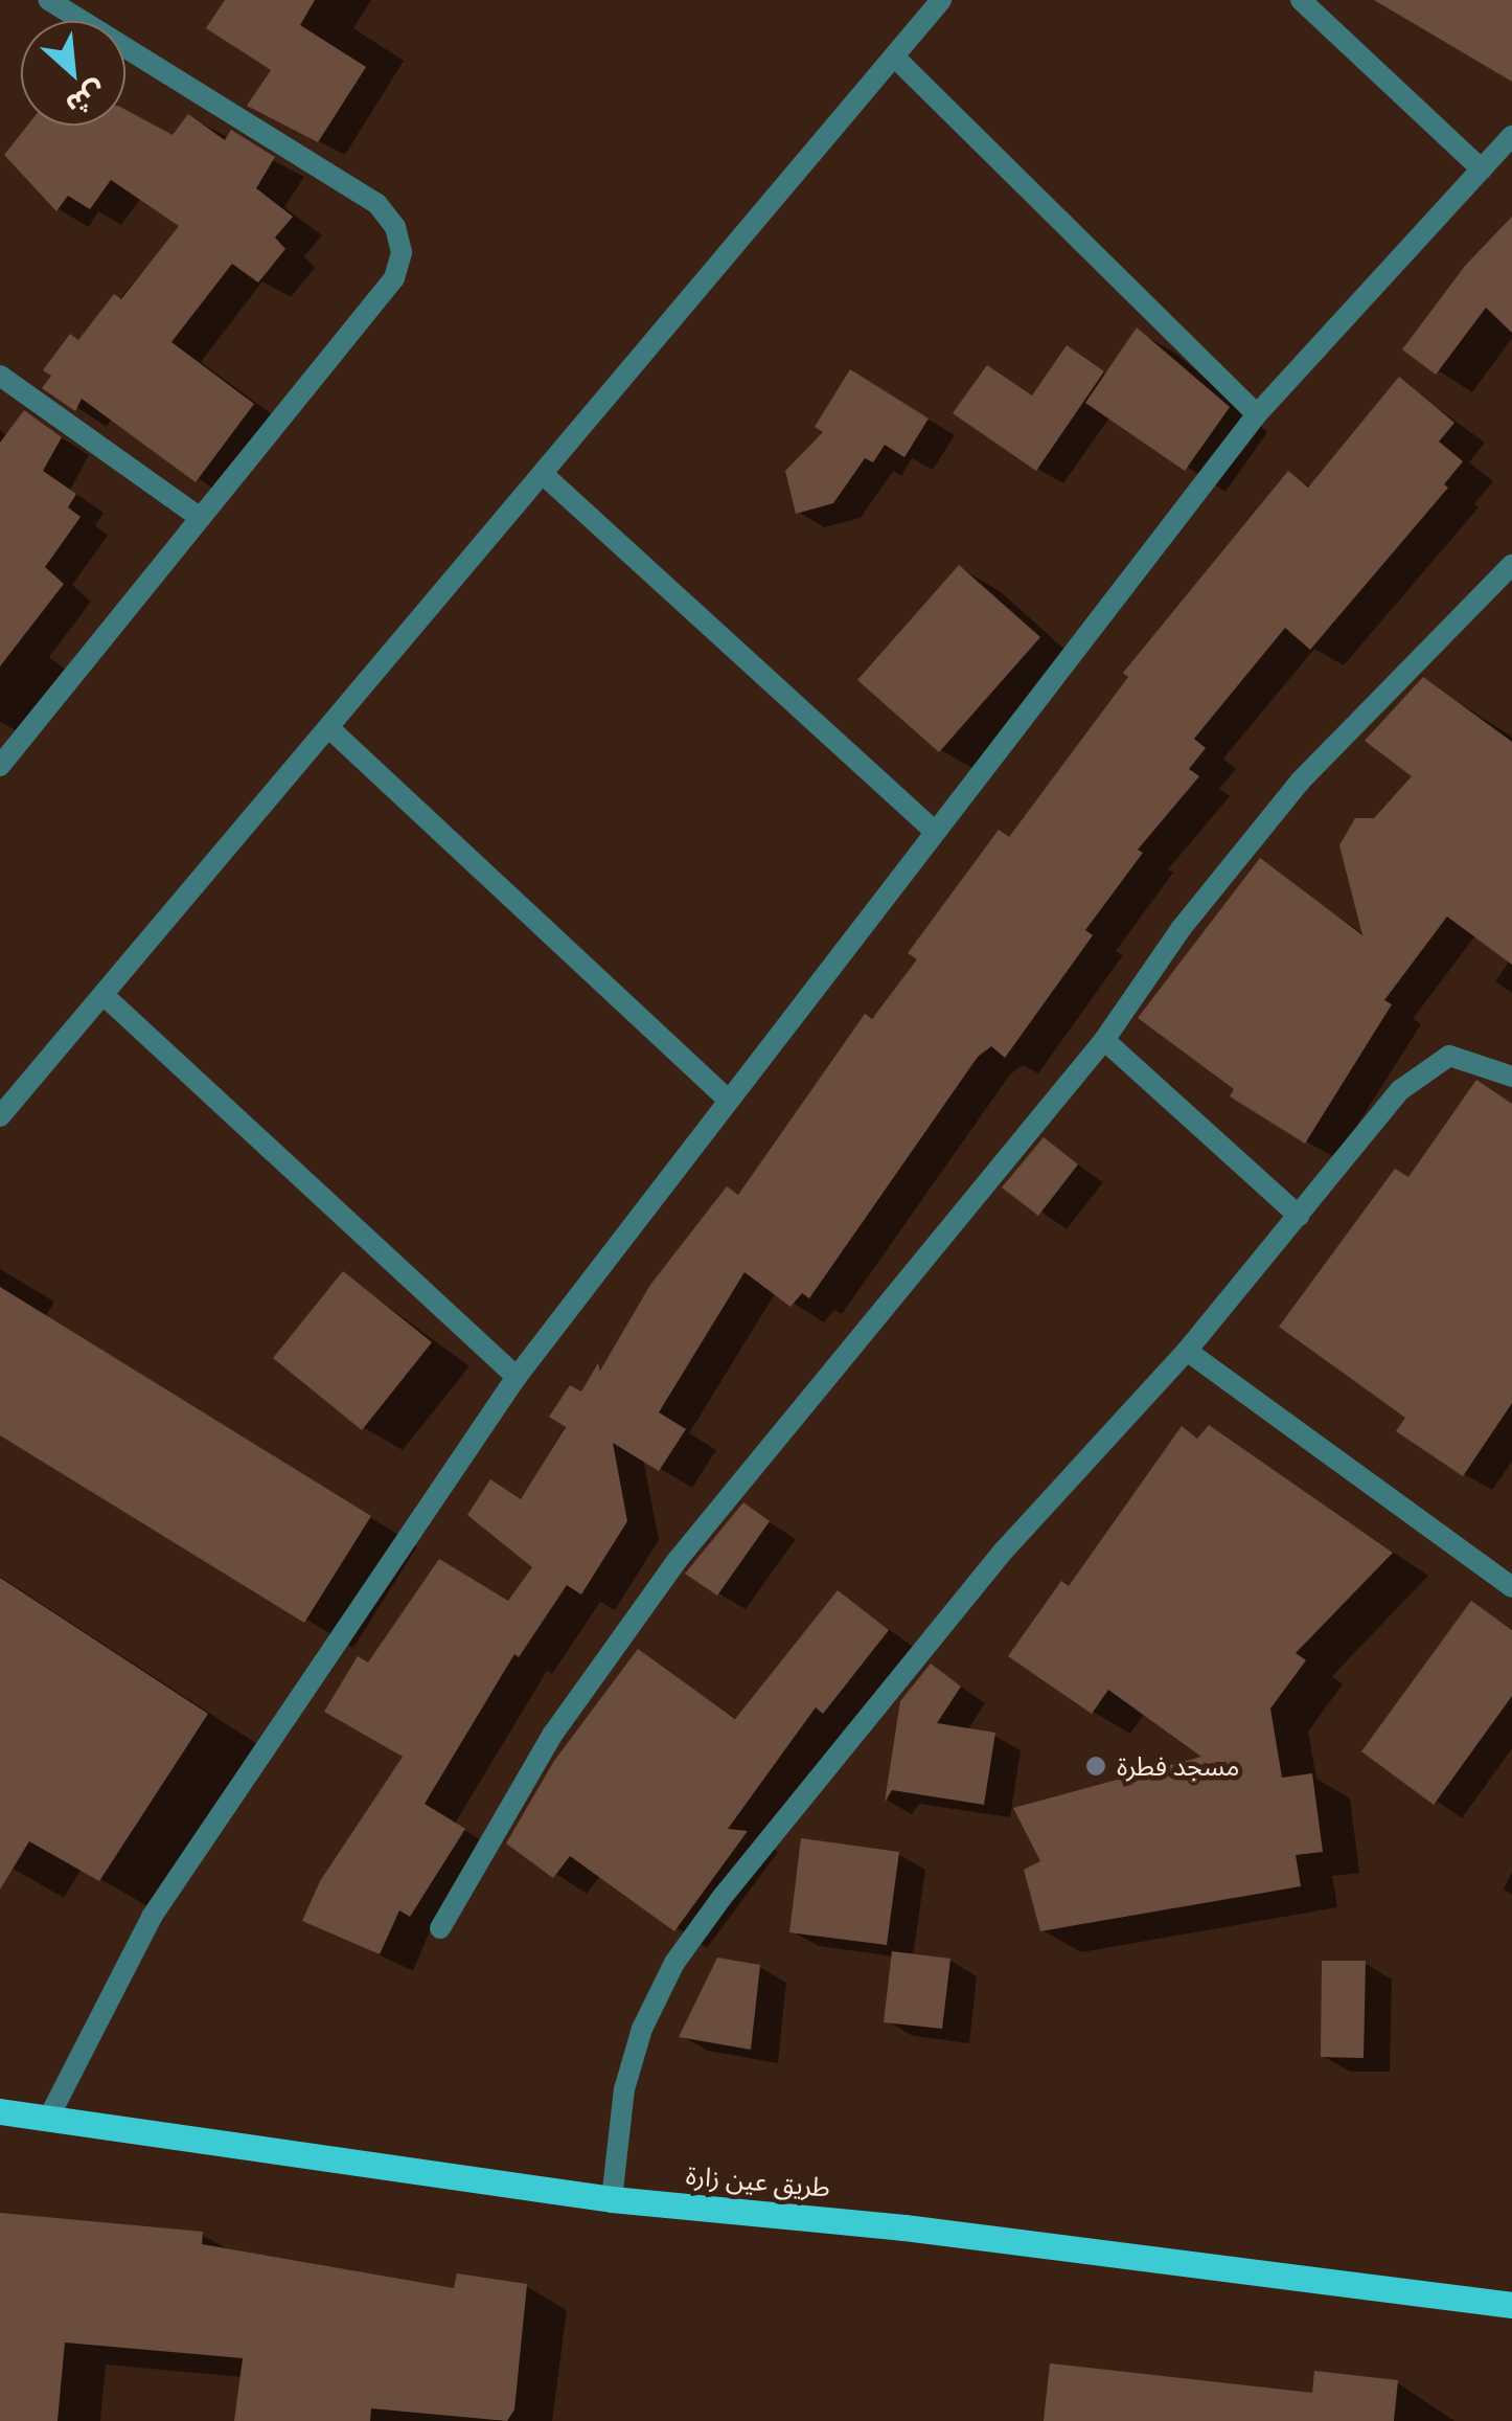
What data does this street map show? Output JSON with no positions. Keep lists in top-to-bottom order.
{
  "streets": {
    "main road": ["طريق عين زارة"]
  },
  "places": ["مسجد فطرة"],
  "north": "bottom right"
}
